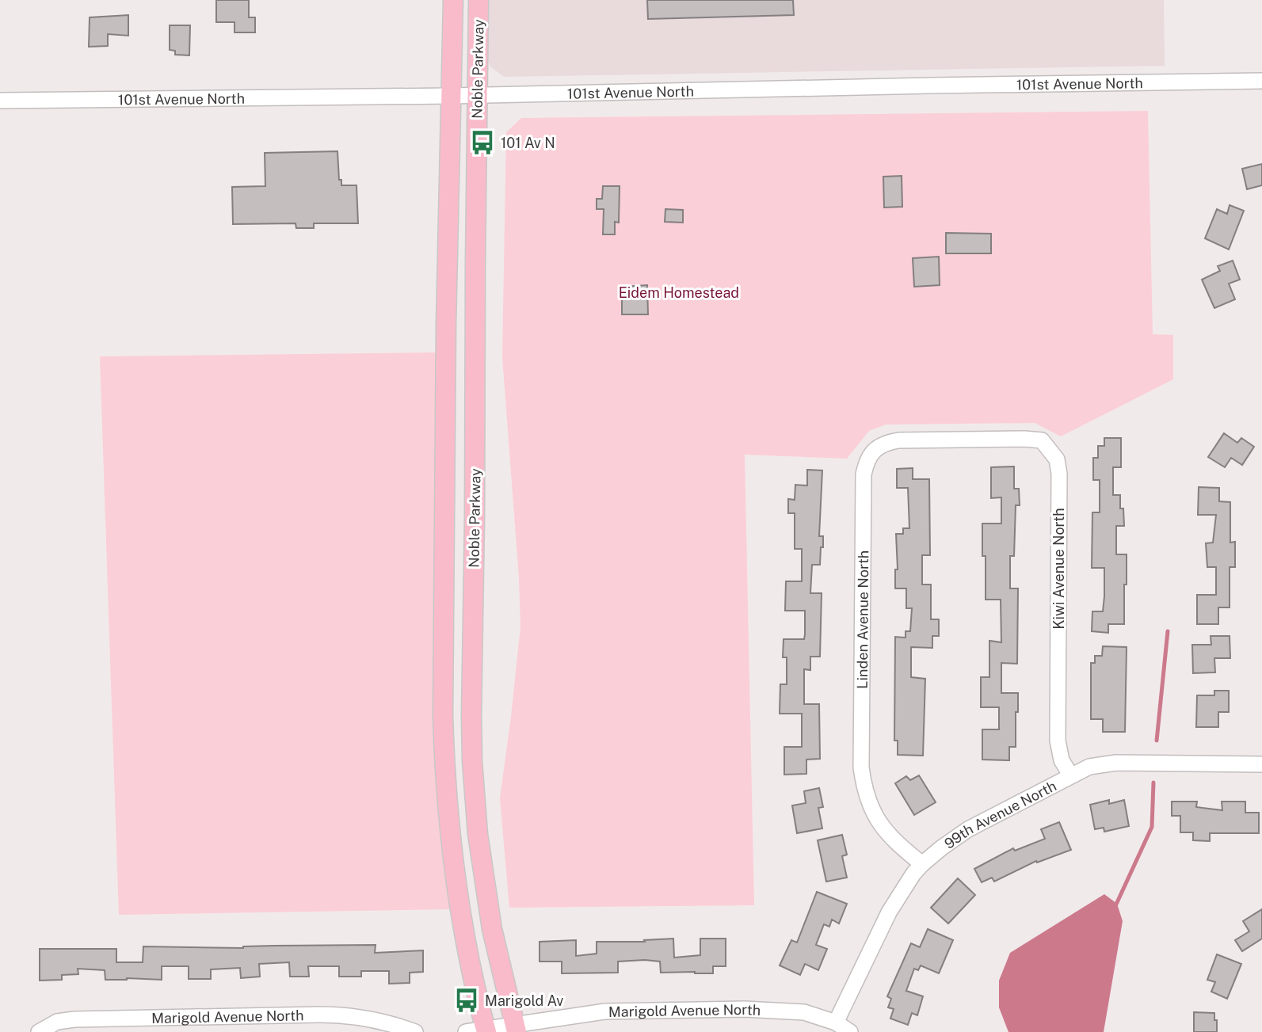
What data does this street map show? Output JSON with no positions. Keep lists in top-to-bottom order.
{
  "streets": {
    "main road": ["Noble Parkway"],
    "street": [
      "101st Avenue North",
      "Kiwi Avenue North",
      "Linden Avenue North",
      "99th Avenue North",
      "Marigold Avenue North"
    ]
  },
  "crossings": [
    ["Noble Parkway", "101st Avenue North"],
    ["Noble Parkway", "Marigold Avenue North"],
    ["Kiwi Avenue North", "Linden Avenue North"],
    ["Kiwi Avenue North", "99th Avenue North"],
    ["Linden Avenue North", "99th Avenue North"],
    ["99th Avenue North", "Marigold Avenue North"]
  ],
  "parks": ["Eidem Homestead"],
  "places": {
    "bus stop": ["101 Av N", "Marigold Av"]
  }
}
